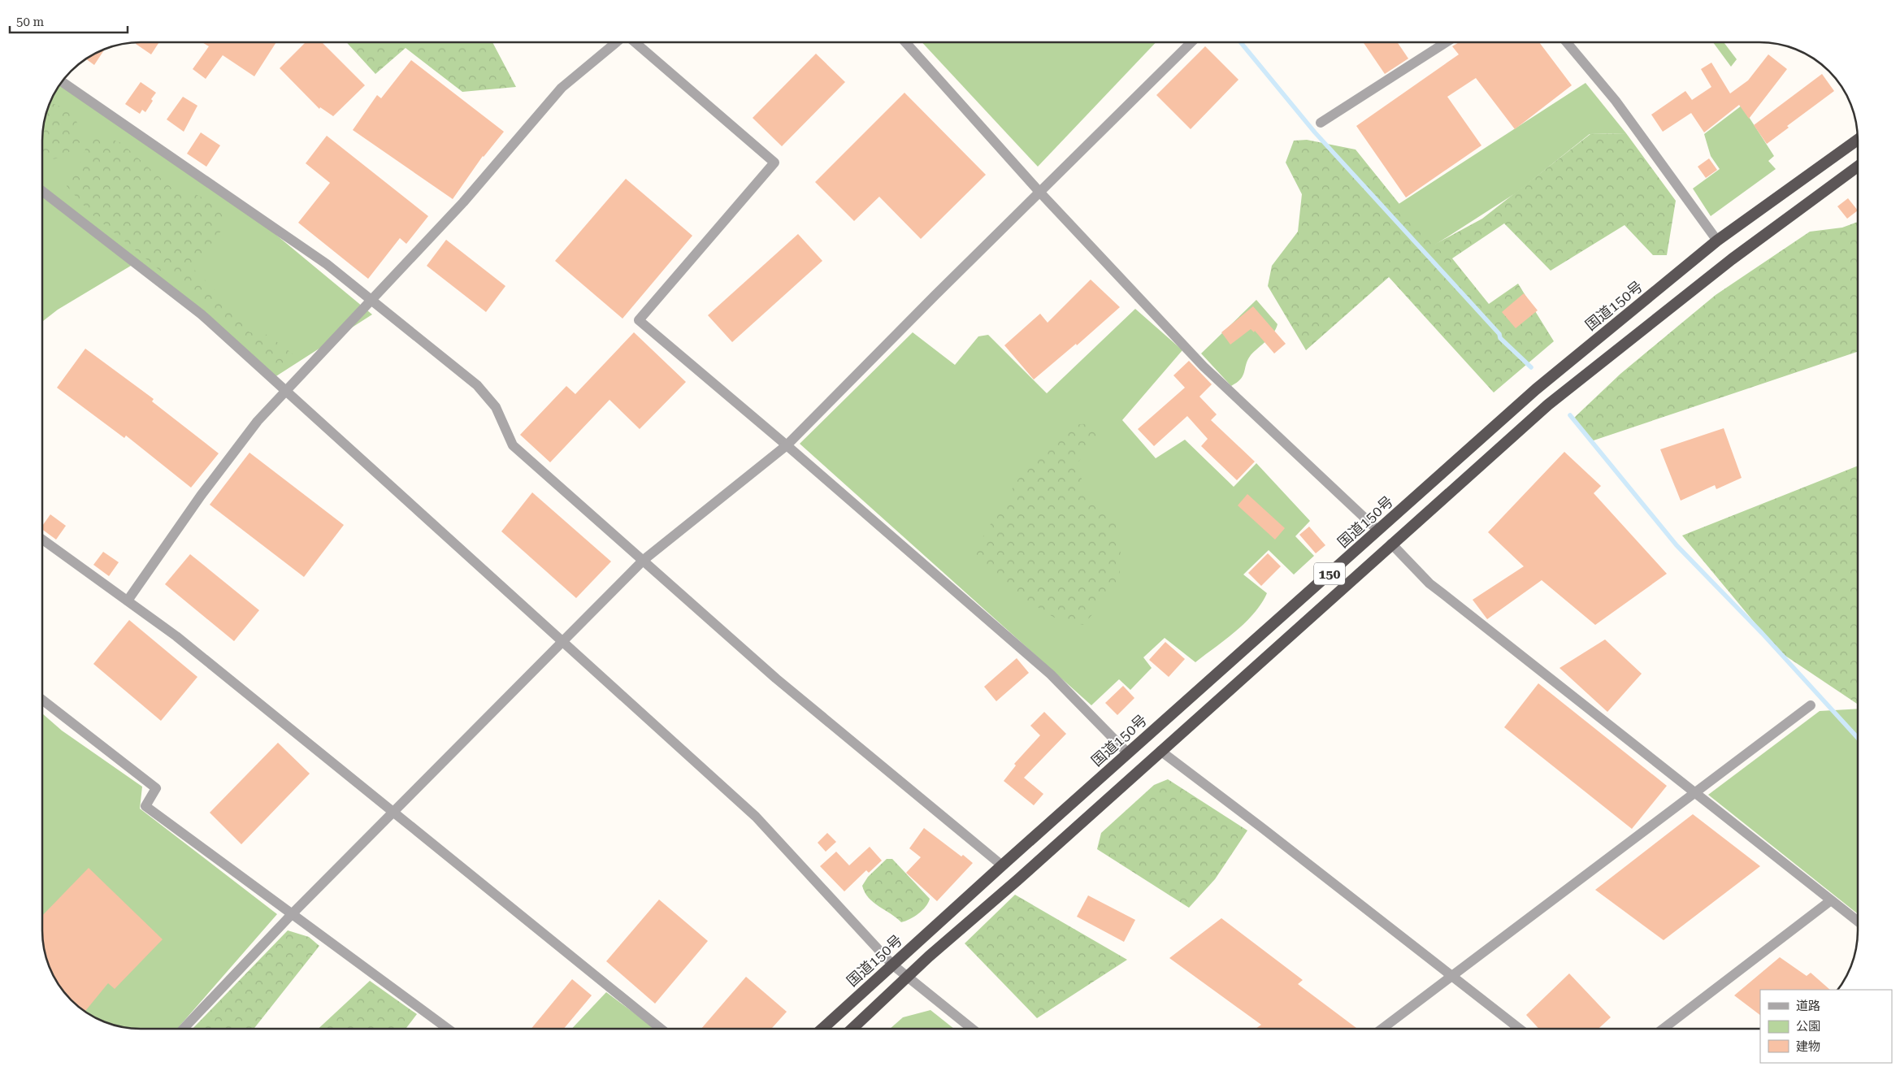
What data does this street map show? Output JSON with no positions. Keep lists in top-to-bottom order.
{
  "streets": {
    "highway": ["国道150号", "150"]
  },
  "legend": ["道路", "公園", "建物"],
  "scale_bar": "50 m"
}
